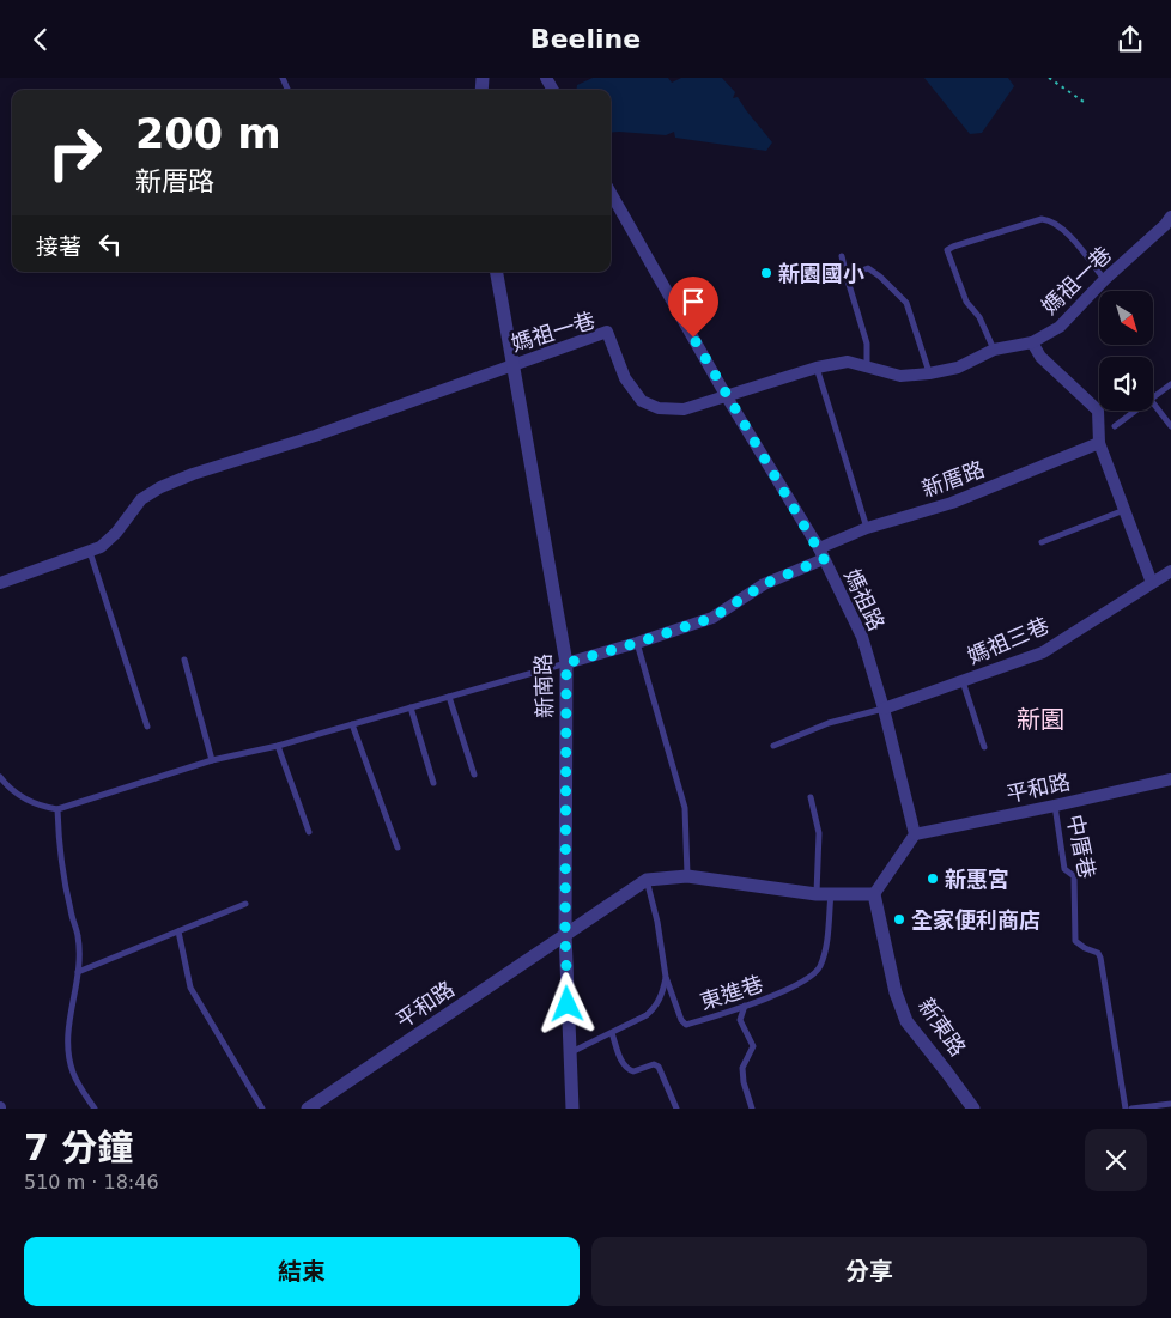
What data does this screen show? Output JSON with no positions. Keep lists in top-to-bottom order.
{
  "streets": {
    "street": [
      "媽祖一巷",
      "新厝路",
      "媽祖路",
      "媽祖三巷",
      "新南路",
      "平和路",
      "新東路"
    ],
    "lane": ["中厝巷", "東進巷"]
  },
  "crossings": [
    ["媽祖一巷", "媽祖路"],
    ["媽祖一巷", "新南路"],
    ["新厝路", "媽祖路"],
    ["新厝路", "新南路"],
    ["媽祖路", "媽祖三巷"],
    ["媽祖路", "平和路"],
    ["新南路", "平和路"],
    ["平和路", "中厝巷"],
    ["平和路", "東進巷"]
  ],
  "districts": ["新園"],
  "places": ["新園國小", "新惠宮", "全家便利商店"],
  "north": "bottom right",
  "page": {
    "header": "Beeline",
    "turn": ["200 m", "新厝路"],
    "then": "接著",
    "heading": ["7 分鐘", "510 m · 18:46"],
    "buttons": ["結束", "分享"]
  }
}
